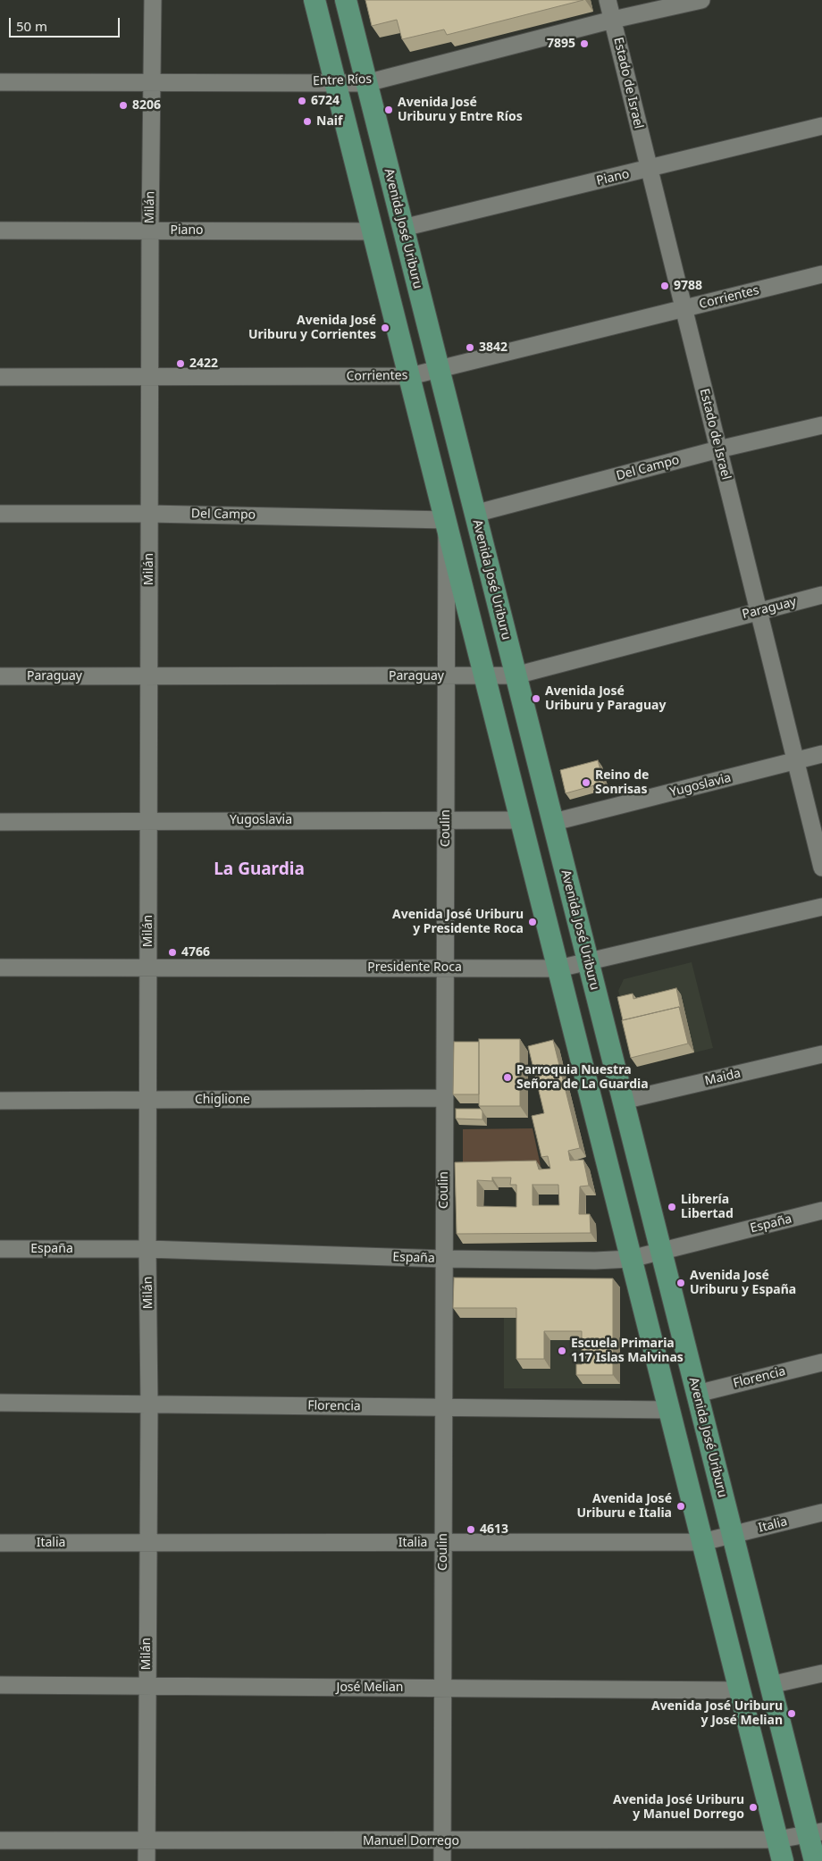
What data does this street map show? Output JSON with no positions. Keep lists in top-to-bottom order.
{
  "streets": {
    "main road": ["Avenida José Uriburu"],
    "street": [
      "Entre Ríos",
      "Estado de Israel",
      "Piano",
      "Milán",
      "Corrientes",
      "Del Campo",
      "Paraguay",
      "Yugoslavia",
      "Coulin",
      "Presidente Roca",
      "Maida",
      "Chiglione",
      "España",
      "Florencia",
      "Italia",
      "José Melian",
      "Manuel Dorrego"
    ]
  },
  "crossings": [
    ["Entre Ríos", "Estado de Israel"],
    ["Entre Ríos", "Milán"],
    ["Entre Ríos", "Avenida José Uriburu"],
    ["Estado de Israel", "Piano"],
    ["Estado de Israel", "Corrientes"],
    ["Estado de Israel", "Del Campo"],
    ["Estado de Israel", "Paraguay"],
    ["Estado de Israel", "Yugoslavia"],
    ["Piano", "Milán"],
    ["Piano", "Avenida José Uriburu"],
    ["Milán", "Corrientes"],
    ["Milán", "Del Campo"],
    ["Milán", "Paraguay"],
    ["Milán", "Yugoslavia"],
    ["Milán", "Presidente Roca"],
    ["Milán", "Chiglione"],
    ["Milán", "España"],
    ["Milán", "Florencia"],
    ["Milán", "Italia"],
    ["Milán", "José Melian"],
    ["Milán", "Manuel Dorrego"],
    ["Avenida José Uriburu", "Corrientes"],
    ["Avenida José Uriburu", "Del Campo"],
    ["Avenida José Uriburu", "Paraguay"],
    ["Avenida José Uriburu", "Yugoslavia"],
    ["Avenida José Uriburu", "Presidente Roca"],
    ["Avenida José Uriburu", "Maida"],
    ["Avenida José Uriburu", "España"],
    ["Avenida José Uriburu", "Florencia"],
    ["Avenida José Uriburu", "Italia"],
    ["Avenida José Uriburu", "Manuel Dorrego"],
    ["Del Campo", "Coulin"],
    ["Paraguay", "Coulin"],
    ["Yugoslavia", "Coulin"],
    ["Coulin", "Presidente Roca"],
    ["Coulin", "Chiglione"],
    ["Coulin", "España"],
    ["Coulin", "Florencia"],
    ["Coulin", "Italia"],
    ["Coulin", "José Melian"],
    ["Coulin", "Manuel Dorrego"]
  ],
  "districts": ["La Guardia"],
  "places": [
    "7895",
    "6724",
    "8206",
    "Avenida José Uriburu y Entre Ríos",
    "Naif",
    "9788",
    "Avenida José Uriburu y Corrientes",
    "3842",
    "2422",
    "Avenida José Uriburu y Paraguay",
    "Reino de Sonrisas",
    "Avenida José Uriburu y Presidente Roca",
    "4766",
    "Parroquia Nuestra Señora de La Guardia",
    "Librería Libertad",
    "Avenida José Uriburu y España",
    "Escuela Primaria 117 Islas Malvinas",
    "Avenida José Uriburu e Italia",
    "4613",
    "Avenida José Uriburu y José Melian",
    "Avenida José Uriburu y Manuel Dorrego"
  ],
  "scale_bar": "50 m"
}
